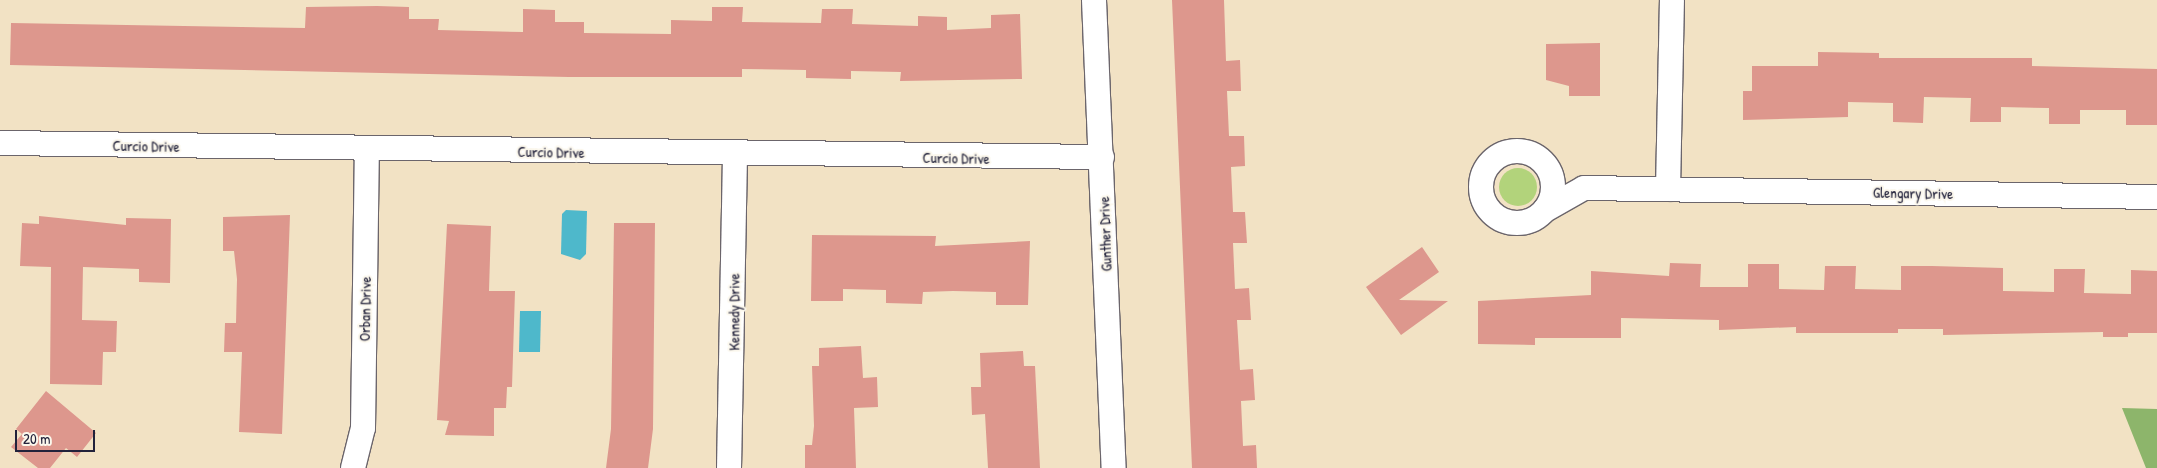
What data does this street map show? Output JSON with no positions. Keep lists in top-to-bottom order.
{
  "streets": {
    "street": [
      "Curcio Drive",
      "Glengary Drive",
      "Gunther Drive",
      "Orban Drive",
      "Kennedy Drive"
    ]
  },
  "crossings": [
    ["Curcio Drive", "Gunther Drive"],
    ["Curcio Drive", "Orban Drive"],
    ["Curcio Drive", "Kennedy Drive"]
  ],
  "scale_bar": "20 m"
}
